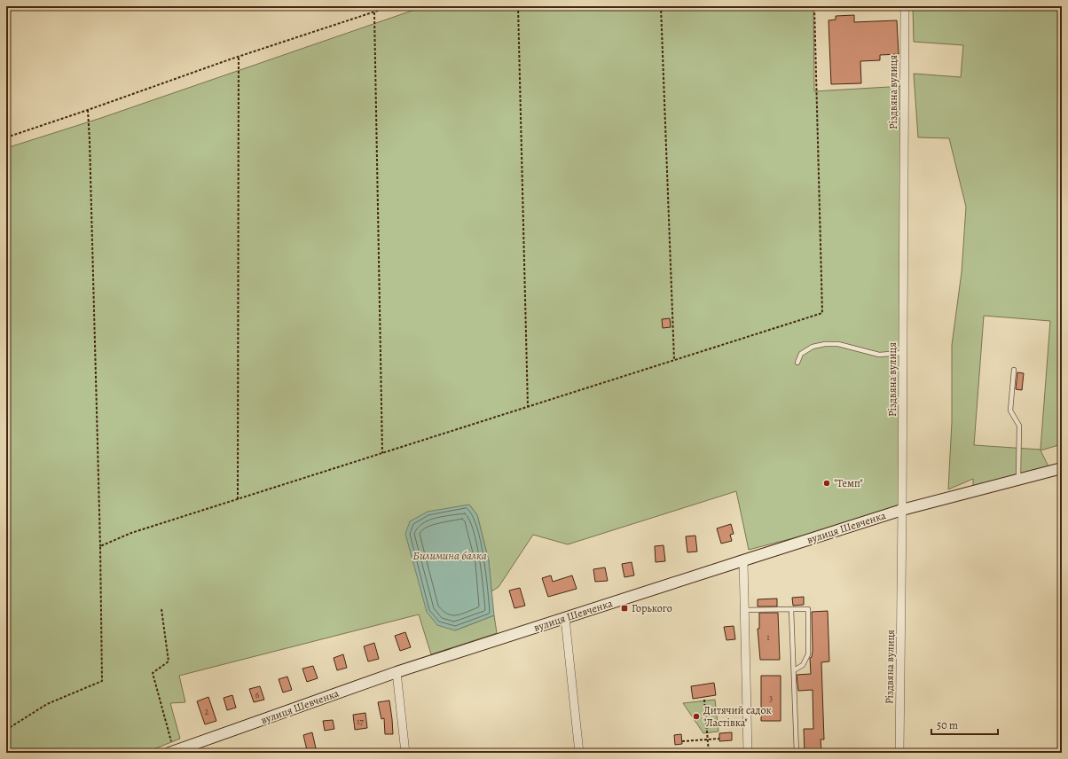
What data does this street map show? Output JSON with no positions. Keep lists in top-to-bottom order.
{
  "streets": {
    "street": ["Різдвяна вулиця", "вулиця Шевченка"]
  },
  "crossings": [
    ["Різдвяна вулиця", "вулиця Шевченка"]
  ],
  "water": ["Билимина балка"],
  "places": {
    "other": ["\"Темп\"", "Дитячий садок \"Ластівка\""],
    "transit": ["Горького"]
  },
  "house_numbers": [
    "1",
    "6",
    "3",
    "2",
    "17"
  ],
  "scale_bar": "50 m"
}
